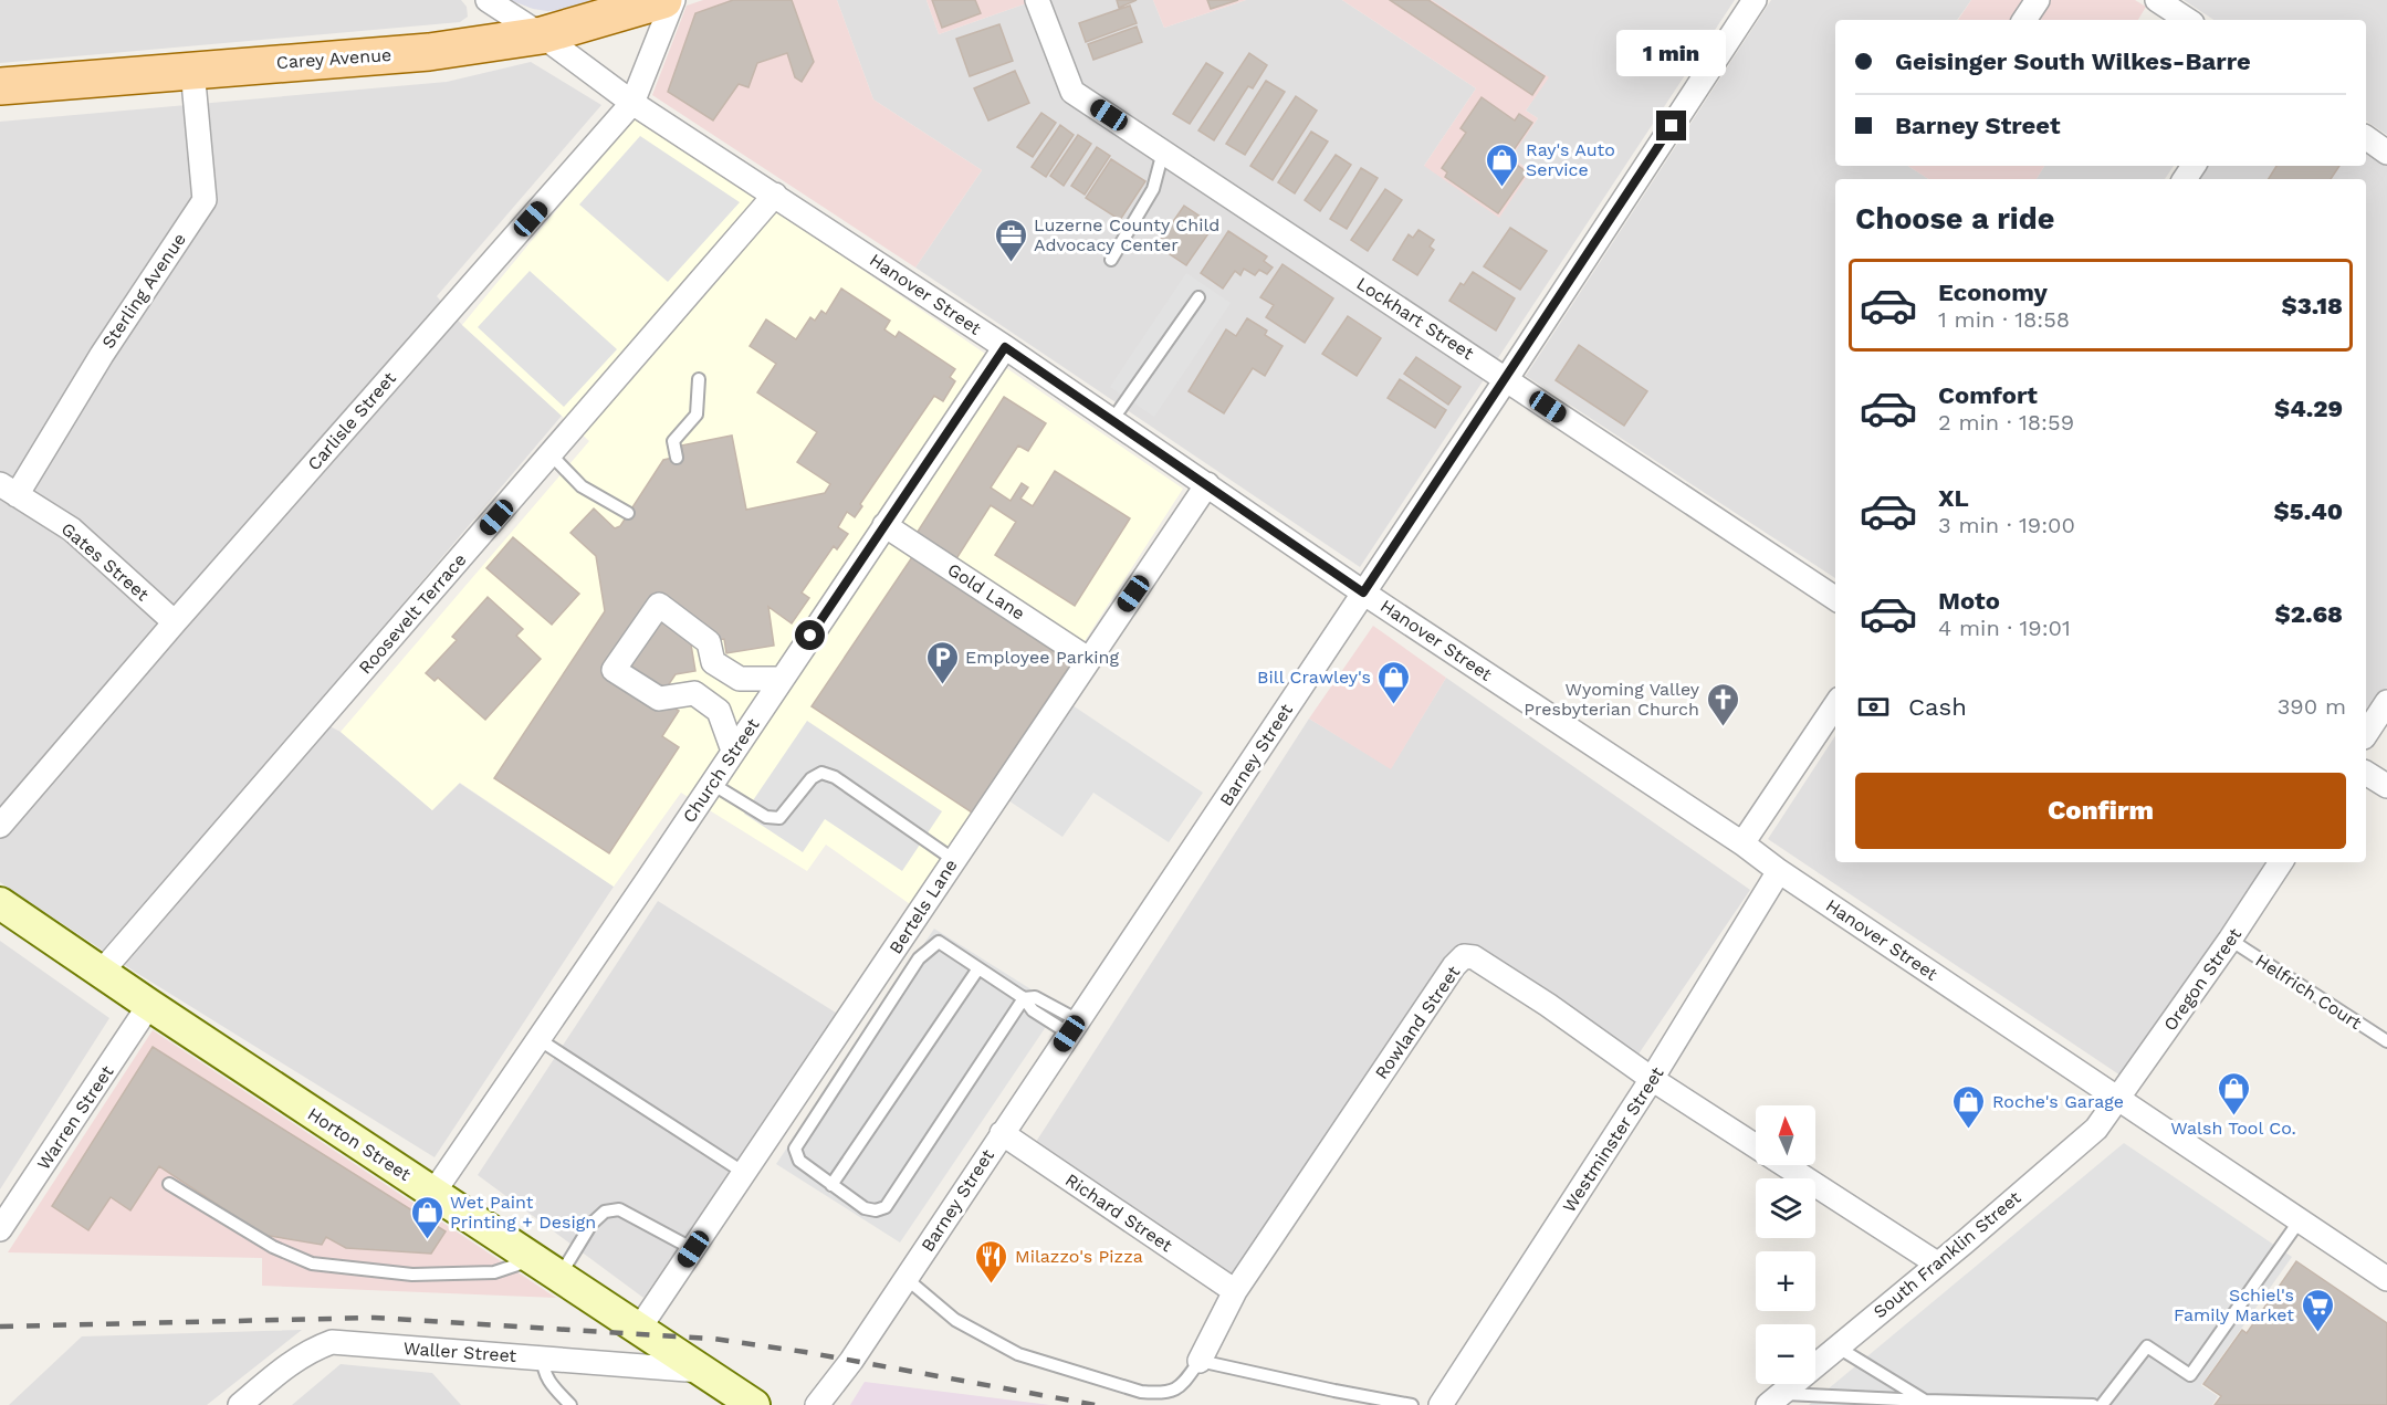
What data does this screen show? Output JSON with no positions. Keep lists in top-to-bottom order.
{
  "streets": {
    "main road": ["Carey Avenue", "Horton Street"],
    "street": [
      "Sterling Avenue",
      "Hanover Street",
      "Lockhart Street",
      "Carlisle Street",
      "Gates Street",
      "Gold Lane",
      "Roosevelt Terrace",
      "Barney Street",
      "Church Street",
      "Bertels Lane",
      "Oregon Street",
      "Rowland Street",
      "Warren Street",
      "Westminster Street",
      "Richard Street",
      "South Franklin Street",
      "Waller Street"
    ],
    "lane": ["Helfrich Court"]
  },
  "crossings": [
    ["Carey Avenue", "Sterling Avenue"],
    ["Carey Avenue", "Hanover Street"],
    ["Sterling Avenue", "Gates Street"],
    ["Hanover Street", "Carlisle Street"],
    ["Hanover Street", "Roosevelt Terrace"],
    ["Hanover Street", "Barney Street"],
    ["Hanover Street", "Church Street"],
    ["Hanover Street", "Bertels Lane"],
    ["Hanover Street", "Oregon Street"],
    ["Hanover Street", "Westminster Street"],
    ["Hanover Street", "South Franklin Street"],
    ["Lockhart Street", "Barney Street"],
    ["Carlisle Street", "Gates Street"],
    ["Gold Lane", "Church Street"],
    ["Gold Lane", "Bertels Lane"],
    ["Roosevelt Terrace", "Horton Street"],
    ["Barney Street", "Richard Street"],
    ["Church Street", "Horton Street"],
    ["Bertels Lane", "Horton Street"],
    ["Oregon Street", "Helfrich Court"],
    ["Oregon Street", "South Franklin Street"],
    ["Rowland Street", "Westminster Street"],
    ["Rowland Street", "Richard Street"],
    ["Rowland Street", "South Franklin Street"],
    ["Warren Street", "Horton Street"],
    ["Horton Street", "Waller Street"]
  ],
  "places": {
    "shop": [
      "Ray's Auto Service",
      "Bill Crawley's",
      "Walsh Tool Co.",
      "Roche's Garage",
      "Wet Paint Printing + Design"
    ],
    "office": ["Luzerne County Child Advocacy Center"],
    "parking": ["Employee Parking"],
    "church": ["Wyoming Valley Presbyterian Church"],
    "restaurant": ["Milazzo's Pizza"],
    "supermarket": ["Schiel's Family Market"]
  },
  "north": "top",
  "page": {
    "banner": ["Geisinger South Wilkes-Barre", "Barney Street"],
    "bubble": "1 min",
    "heading": "Choose a ride",
    "list": [
      {
        "name": "Economy",
        "note": "1 min · 18:58",
        "value": "$3.18"
      },
      {
        "name": "Comfort",
        "note": "2 min · 18:59",
        "value": "$4.29"
      },
      {
        "name": "XL",
        "note": "3 min · 19:00",
        "value": "$5.40"
      },
      {
        "name": "Moto",
        "note": "4 min · 19:01",
        "value": "$2.68"
      }
    ],
    "pay": ["Cash", "390 m"],
    "buttons": "Confirm",
    "map_buttons": ["+", "−"]
  }
}
